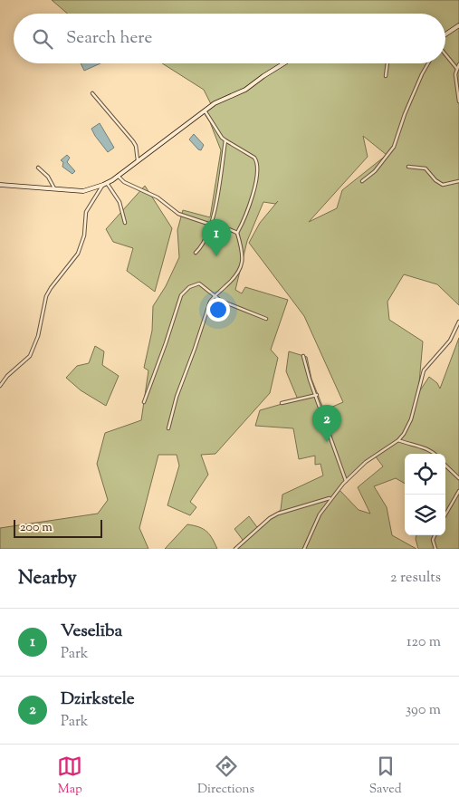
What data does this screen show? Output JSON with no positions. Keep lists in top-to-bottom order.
{
  "scale_bar": "200 m",
  "page": {
    "search": "Search here",
    "pins": ["1", "2"],
    "scale": "200 m",
    "heading": ["Nearby", "2 results"],
    "list": [
      {
        "mark": "1",
        "name": "Veselība",
        "note": "Park",
        "value": "120 m"
      },
      {
        "mark": "2",
        "name": "Dzirkstele",
        "note": "Park",
        "value": "390 m"
      }
    ],
    "nav": ["Map", "Directions", "Saved"]
  }
}
